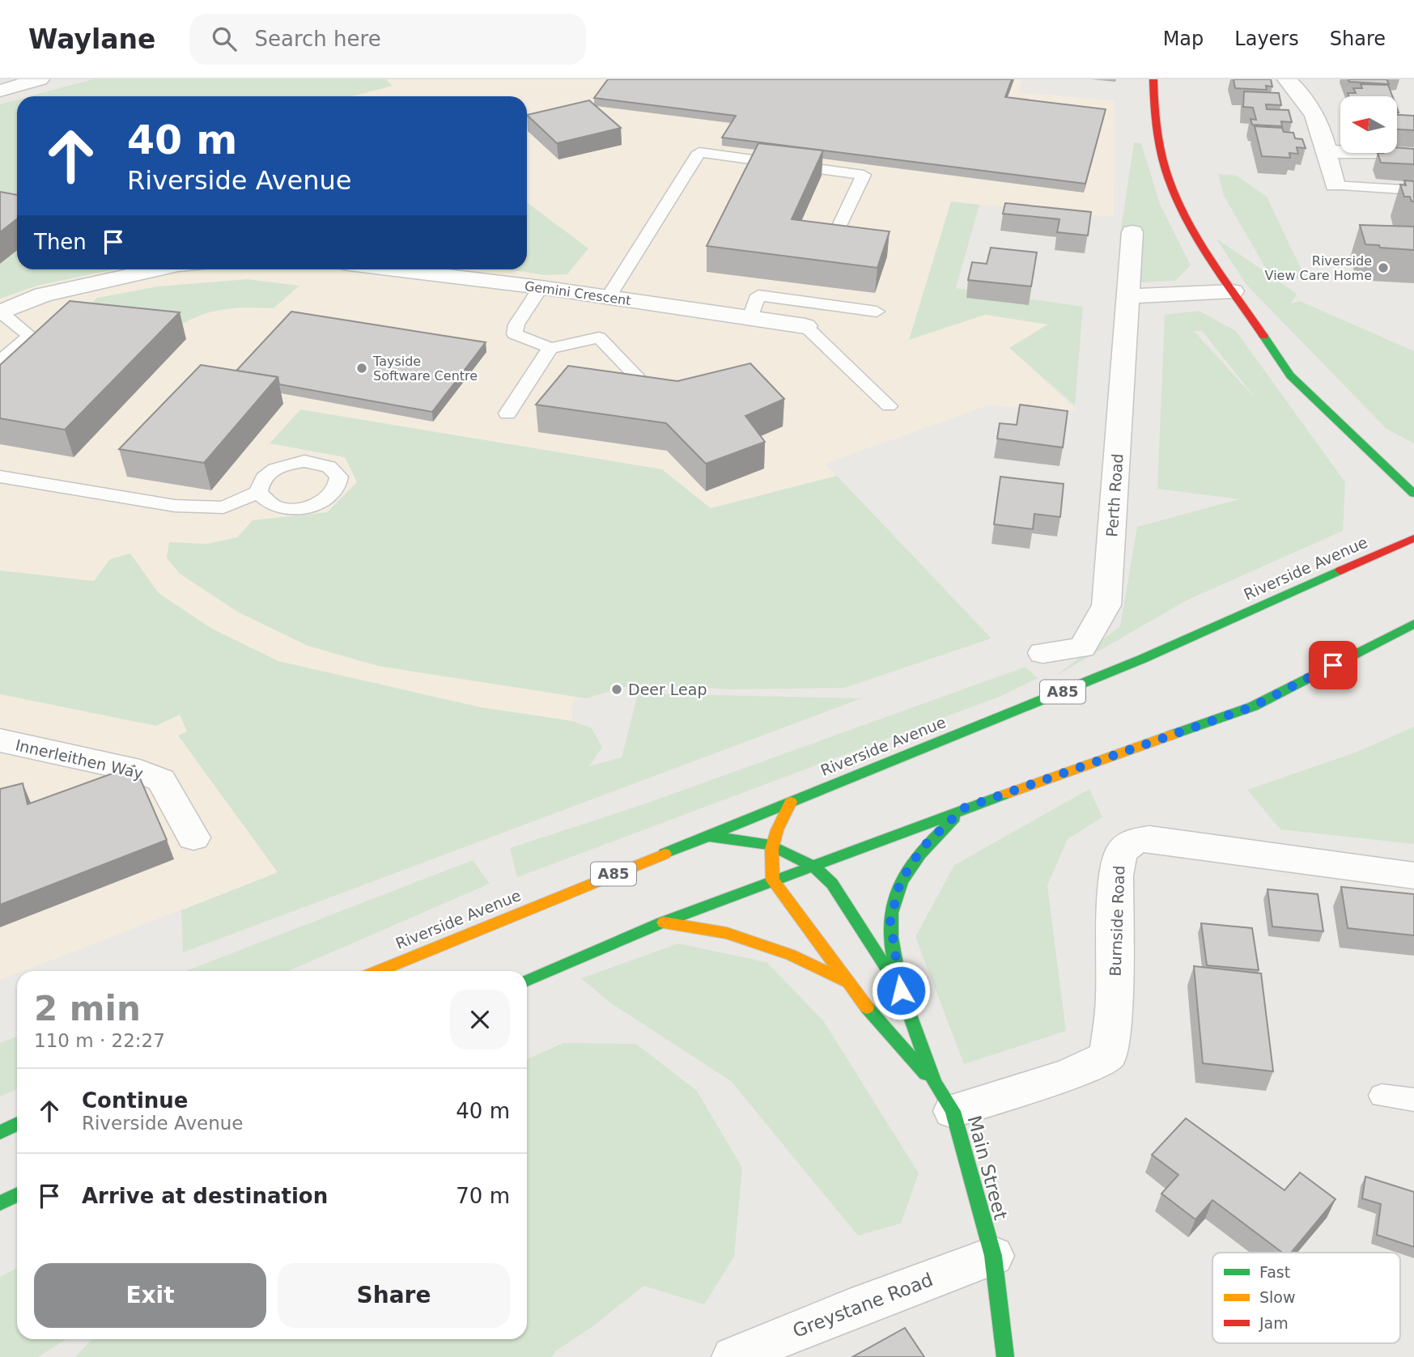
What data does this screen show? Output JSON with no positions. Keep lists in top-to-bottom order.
{
  "streets": {
    "main road": ["Riverside Avenue", "A85", "Main Street"],
    "street": [
      "Gemini Crescent",
      "Perth Road",
      "Innerleithen Way",
      "Burnside Road",
      "Greystane Road"
    ]
  },
  "crossings": [
    ["Riverside Avenue", "Main Street"],
    ["Burnside Road", "Main Street"],
    ["Main Street", "Greystane Road"]
  ],
  "places": ["Riverside View Care Home", "Tayside Software Centre", "Deer Leap"],
  "legend": ["Fast", "Slow", "Jam"],
  "north": "left",
  "page": {
    "header": "Waylane",
    "search": "Search here",
    "nav": ["Map", "Layers", "Share"],
    "turn": ["40 m", "Riverside Avenue"],
    "then": "Then",
    "heading": ["2 min", "110 m · 22:27"],
    "list": [
      {
        "name": "Continue",
        "note": "Riverside Avenue",
        "value": "40 m"
      },
      {
        "name": "Arrive at destination",
        "value": "70 m"
      }
    ],
    "buttons": ["Exit", "Share"]
  }
}
